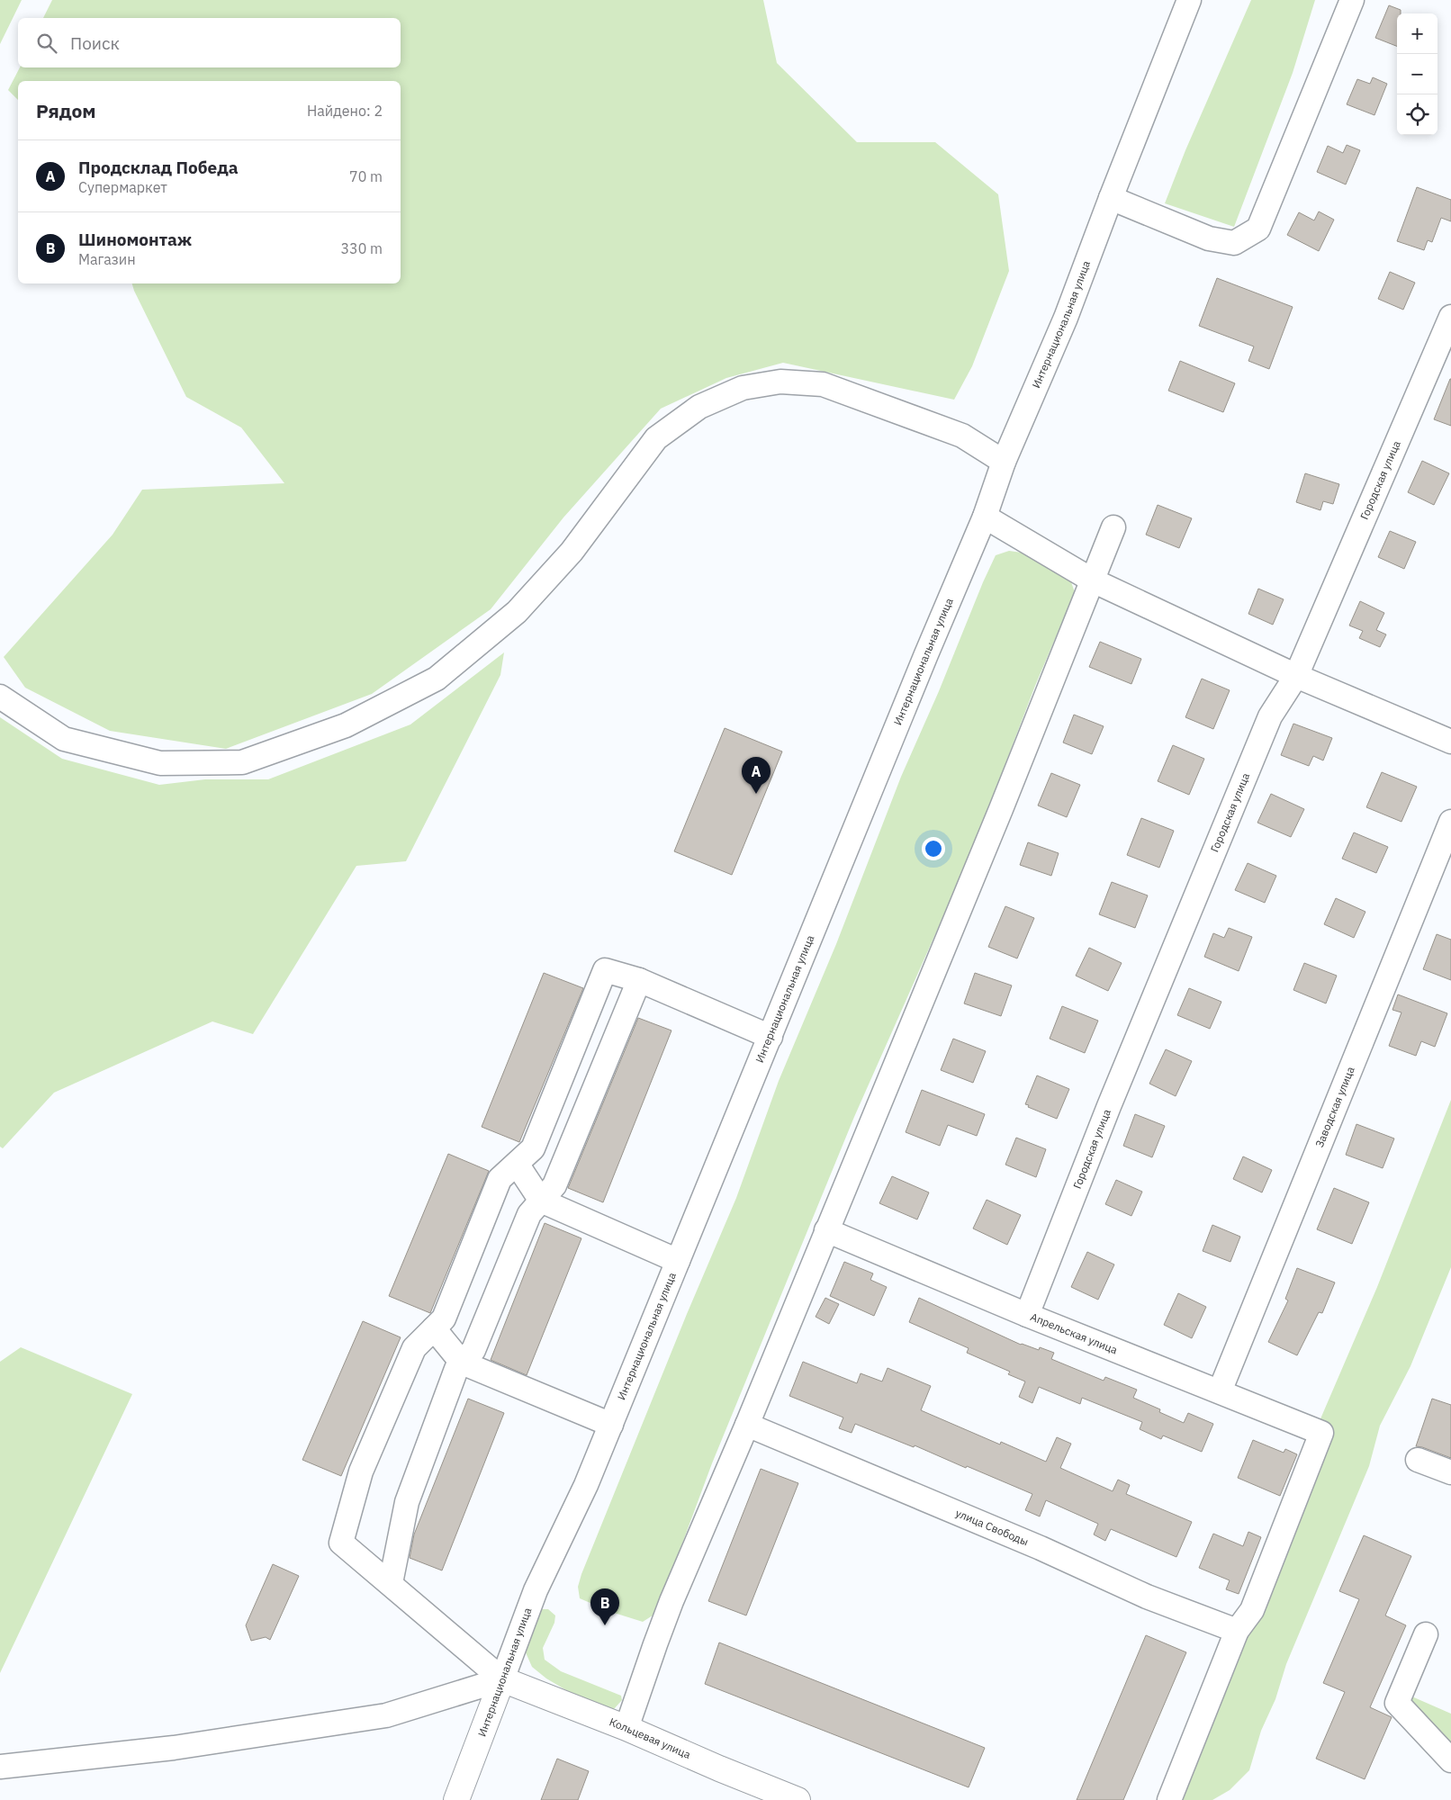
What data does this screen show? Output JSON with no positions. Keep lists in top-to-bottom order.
{
  "streets": {
    "main road": ["Интернациональная улица", "Кольцевая улица"],
    "street": [
      "Городская улица",
      "Заводская улица",
      "Апрельская улица",
      "улица Свободы"
    ]
  },
  "crossings": [
    ["Интернациональная улица", "Кольцевая улица"],
    ["Городская улица", "Апрельская улица"],
    ["Заводская улица", "Апрельская улица"],
    ["Апрельская улица", "улица Свободы"]
  ],
  "page": {
    "map_buttons": ["+", "−"],
    "search": "Поиск",
    "heading": ["Рядом", "Найдено: 2"],
    "list": [
      {
        "mark": "A",
        "name": "Продсклад Победа",
        "note": "Супермаркет",
        "value": "70 m"
      },
      {
        "mark": "B",
        "name": "Шиномонтаж",
        "note": "Магазин",
        "value": "330 m"
      }
    ],
    "pins": ["A", "B"]
  }
}
